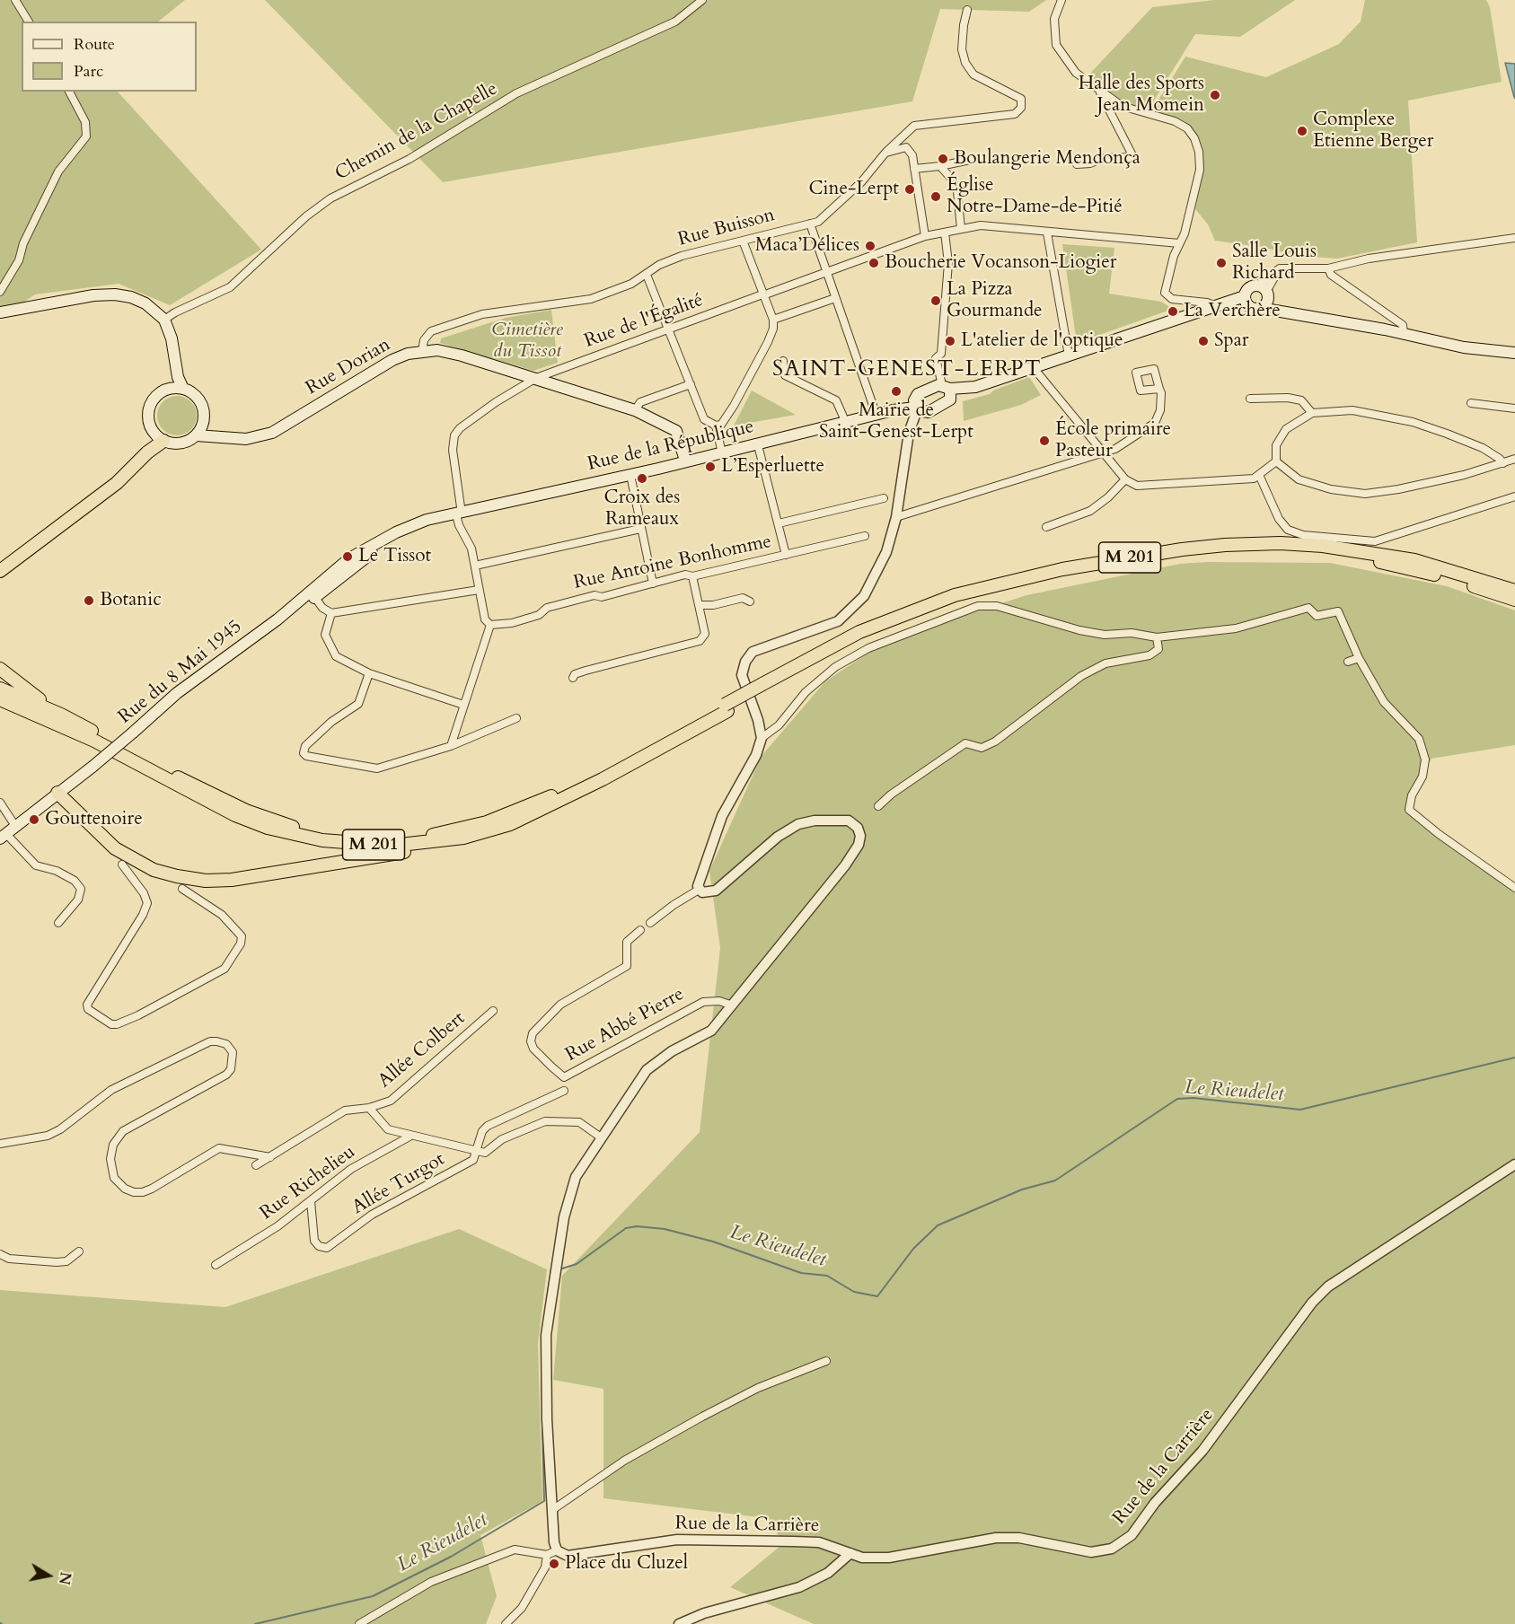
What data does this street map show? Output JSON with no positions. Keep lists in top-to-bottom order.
{
  "streets": {
    "highway": ["M 201"],
    "main road": ["Rue Dorian", "Rue de la République", "Rue du 8 Mai 1945"],
    "street": [
      "Chemin de la Chapelle",
      "Rue Buisson",
      "Rue de l'Égalité",
      "Rue Antoine Bonhomme",
      "Rue Abbé Pierre",
      "Allée Colbert",
      "Rue Richelieu",
      "Allée Turgot",
      "Rue de la Carrière"
    ]
  },
  "crossings": [
    ["Rue Buisson", "Rue Dorian"],
    ["Rue de l'Égalité", "Rue Dorian"],
    ["Rue de l'Égalité", "Rue de la République"],
    ["Rue de l'Égalité", "Rue du 8 Mai 1945"],
    ["Rue Dorian", "Rue de la République"],
    ["Rue de la République", "Rue du 8 Mai 1945"],
    ["Rue Richelieu", "Allée Turgot"]
  ],
  "districts": ["SAINT-GENEST-LERPT"],
  "water": ["Le Rieudelet"],
  "parks": ["Cimetière du Tissot"],
  "places": [
    "Halle des Sports Jean Momein",
    "Complexe Etienne Berger",
    "Boulangerie Mendonça",
    "Cine-Lerpt",
    "Église Notre-Dame-de-Pitié",
    "Maca’Délices",
    "Boucherie Vocanson-Liogier",
    "Salle Louis Richard",
    "La Pizza Gourmande",
    "La Verchère",
    "L'atelier de l'optique",
    "Spar",
    "Mairie de Saint-Genest-Lerpt",
    "École primaire Pasteur",
    "L’Esperluette",
    "Croix des Rameaux",
    "Le Tissot",
    "Botanic",
    "Gouttenoire",
    "Place du Cluzel"
  ],
  "legend": ["Route", "Parc"],
  "north": "right"
}
